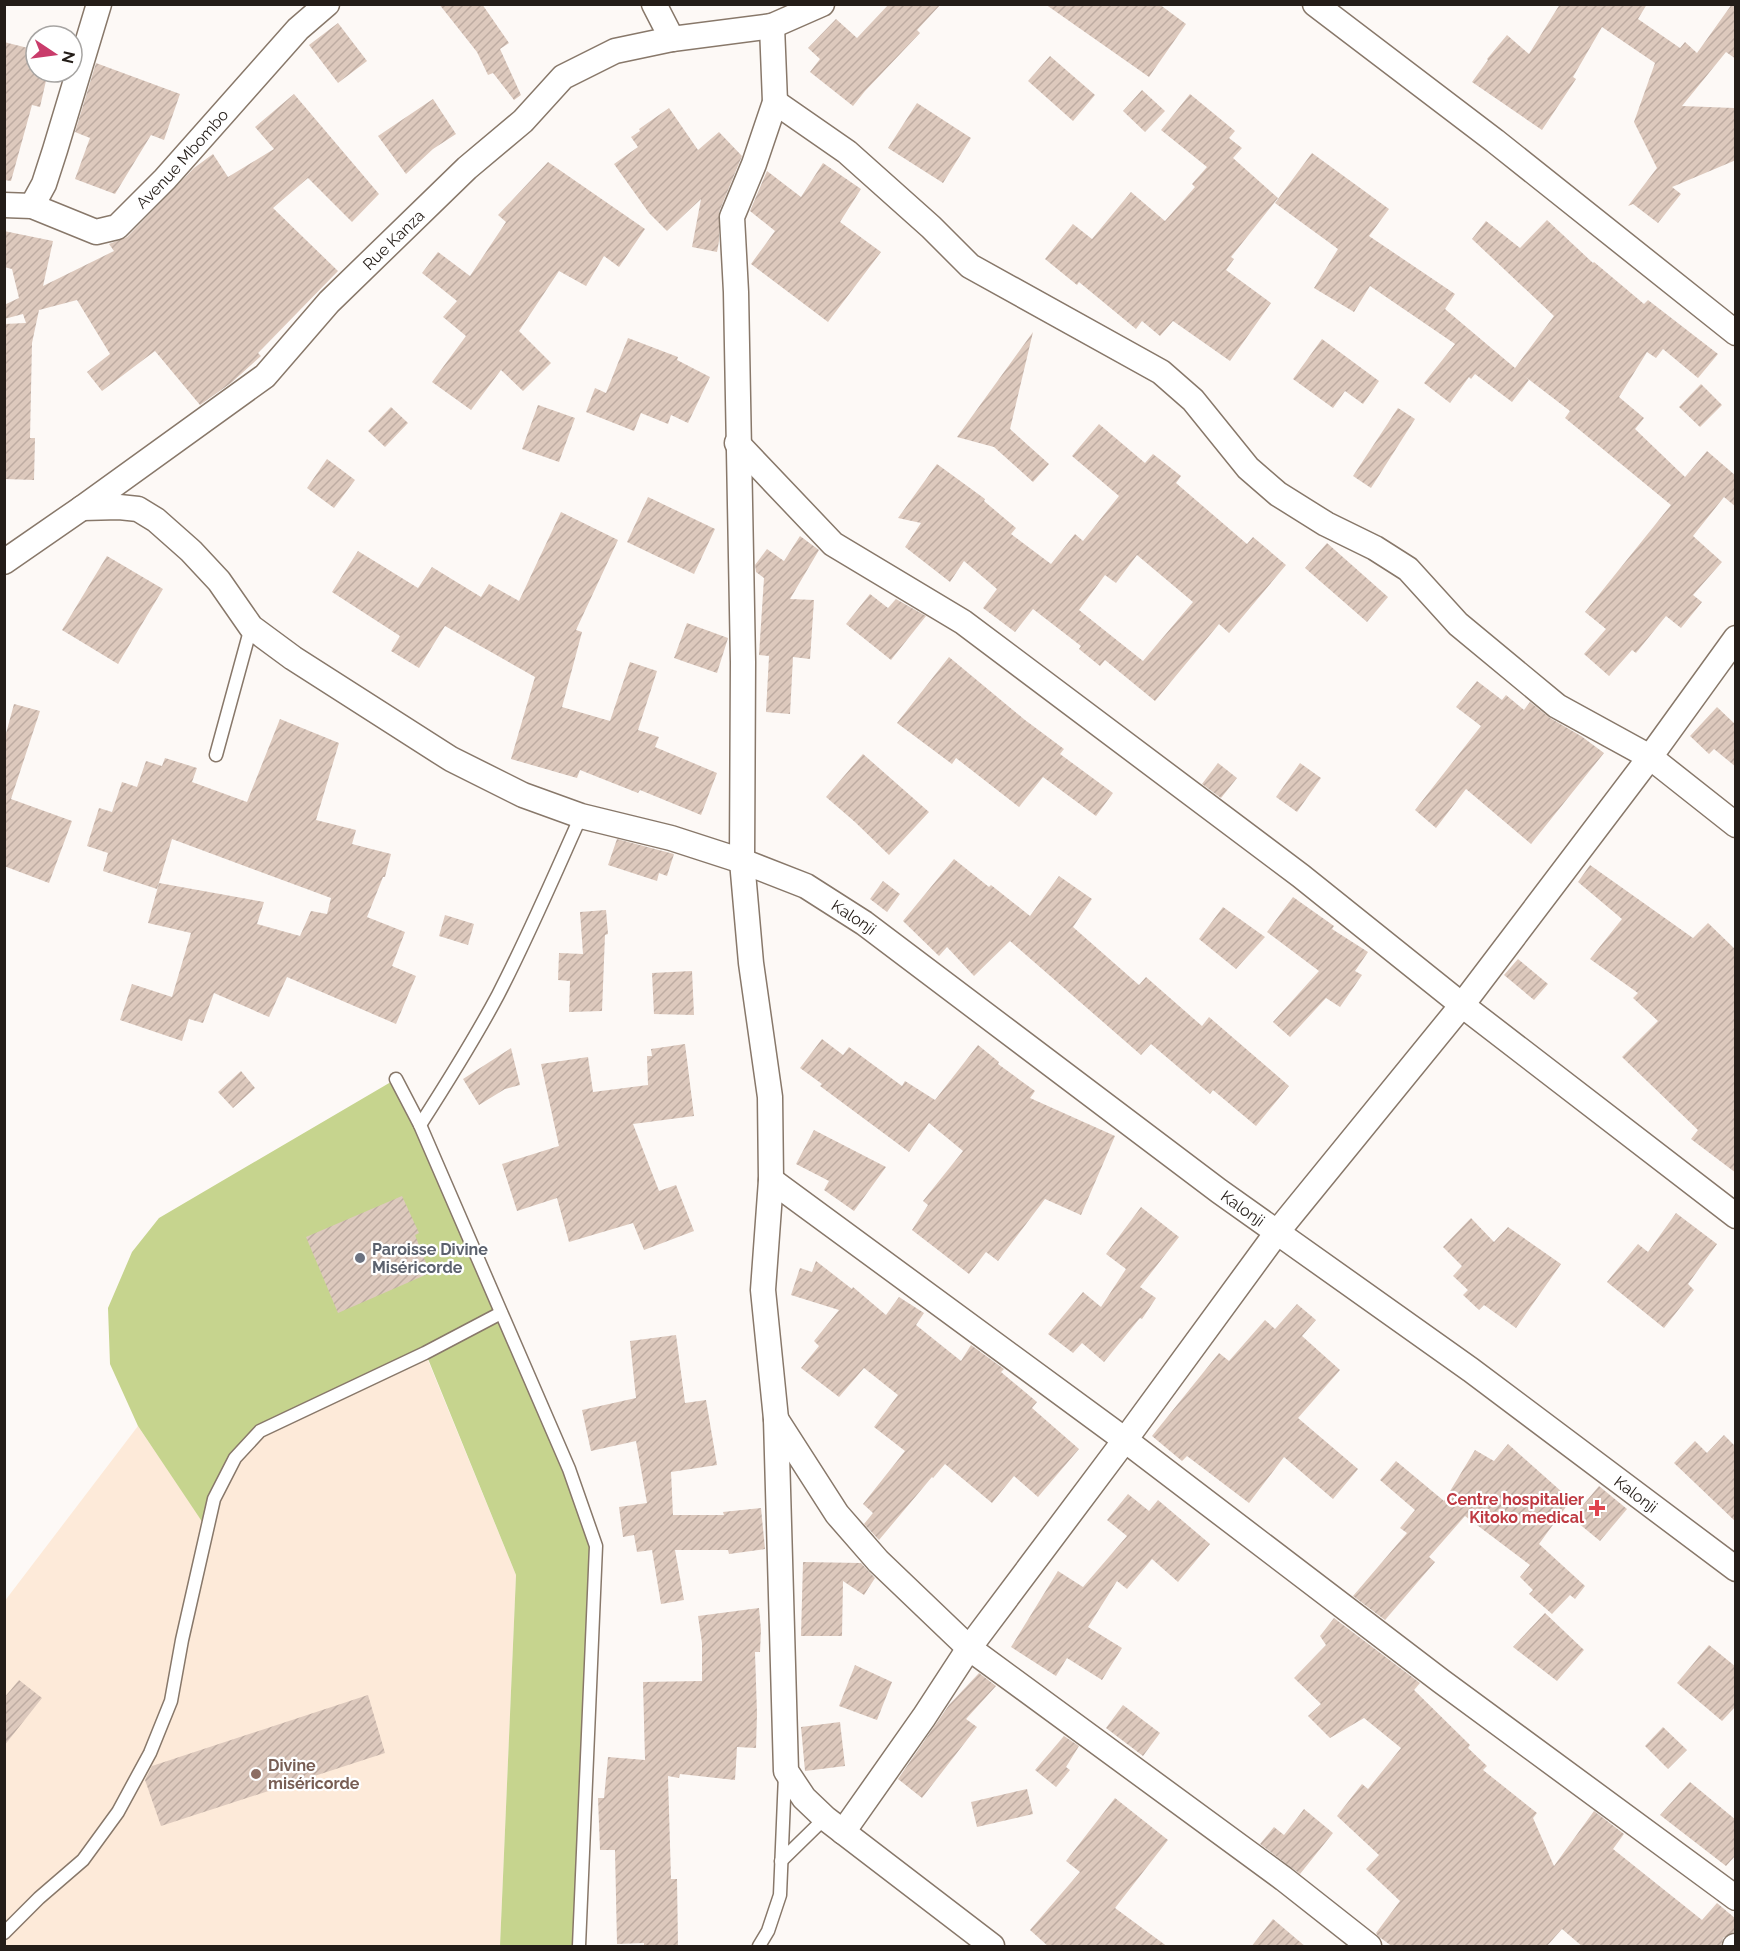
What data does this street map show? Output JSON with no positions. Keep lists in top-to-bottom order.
{
  "streets": {
    "street": ["Avenue Mbombo", "Rue Kanza", "Kalonji"]
  },
  "crossings": [
    ["Rue Kanza", "Kalonji"]
  ],
  "places": {
    "other": ["Paroisse Divine Miséricorde", "Divine miséricorde"],
    "health": ["Centre hospitalier Kitoko medical"]
  },
  "north": "right"
}
